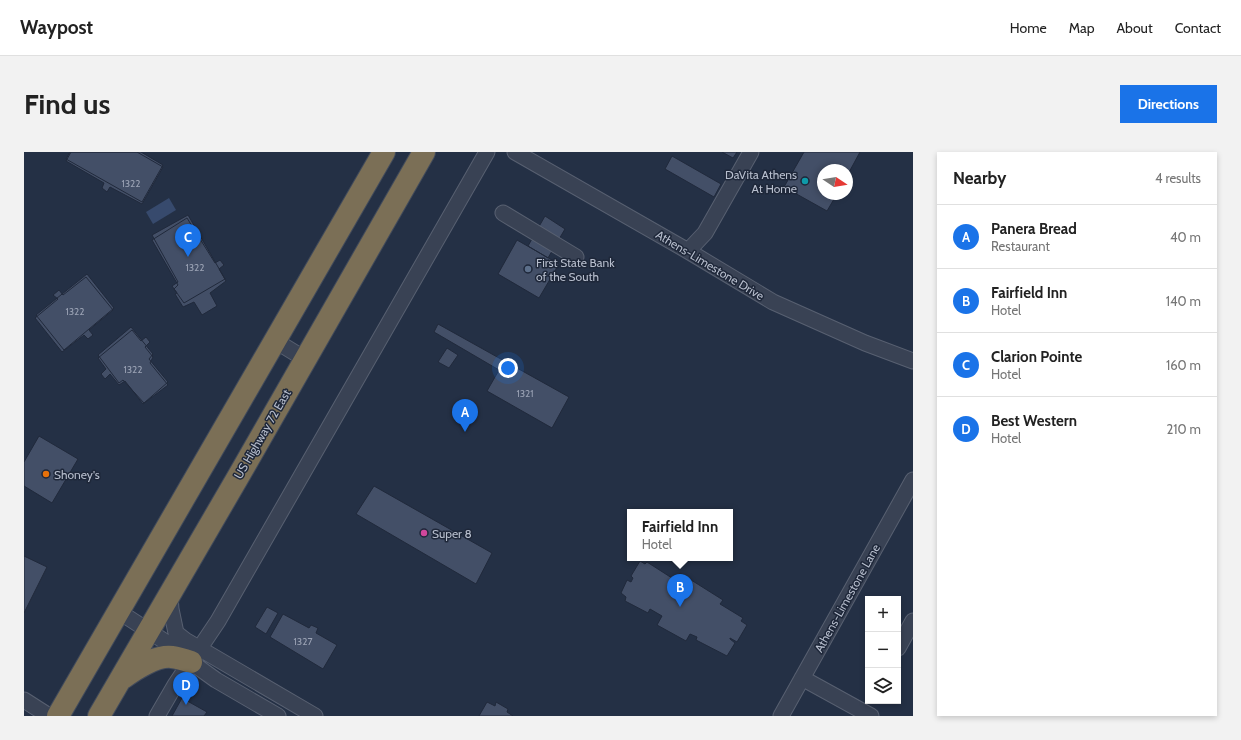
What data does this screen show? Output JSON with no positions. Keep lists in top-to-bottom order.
{
  "streets": {
    "highway": ["US Highway 72 East"],
    "street": ["Athens-Limestone Drive", "Athens-Limestone Lane"]
  },
  "places": [
    "DaVita Athens At Home",
    "First State Bank of the South",
    "Shoney's",
    "Super 8"
  ],
  "house_numbers": [
    "1322",
    "1322",
    "1322",
    "1322",
    "1321",
    "1327"
  ],
  "north": "right",
  "page": {
    "header": "Waypost",
    "nav": [
      "Home",
      "Map",
      "About",
      "Contact"
    ],
    "buttons": "Directions",
    "title": "Find us",
    "heading": ["Nearby", "4 results"],
    "list": [
      {
        "mark": "A",
        "name": "Panera Bread",
        "note": "Restaurant",
        "value": "40 m"
      },
      {
        "mark": "B",
        "name": "Fairfield Inn",
        "note": "Hotel",
        "value": "140 m"
      },
      {
        "mark": "C",
        "name": "Clarion Pointe",
        "note": "Hotel",
        "value": "160 m"
      },
      {
        "mark": "D",
        "name": "Best Western",
        "note": "Hotel",
        "value": "210 m"
      }
    ],
    "pins": [
      "C",
      "A",
      "B",
      "D"
    ],
    "popup": ["Fairfield Inn", "Hotel"],
    "map_buttons": ["+", "−"]
  }
}
